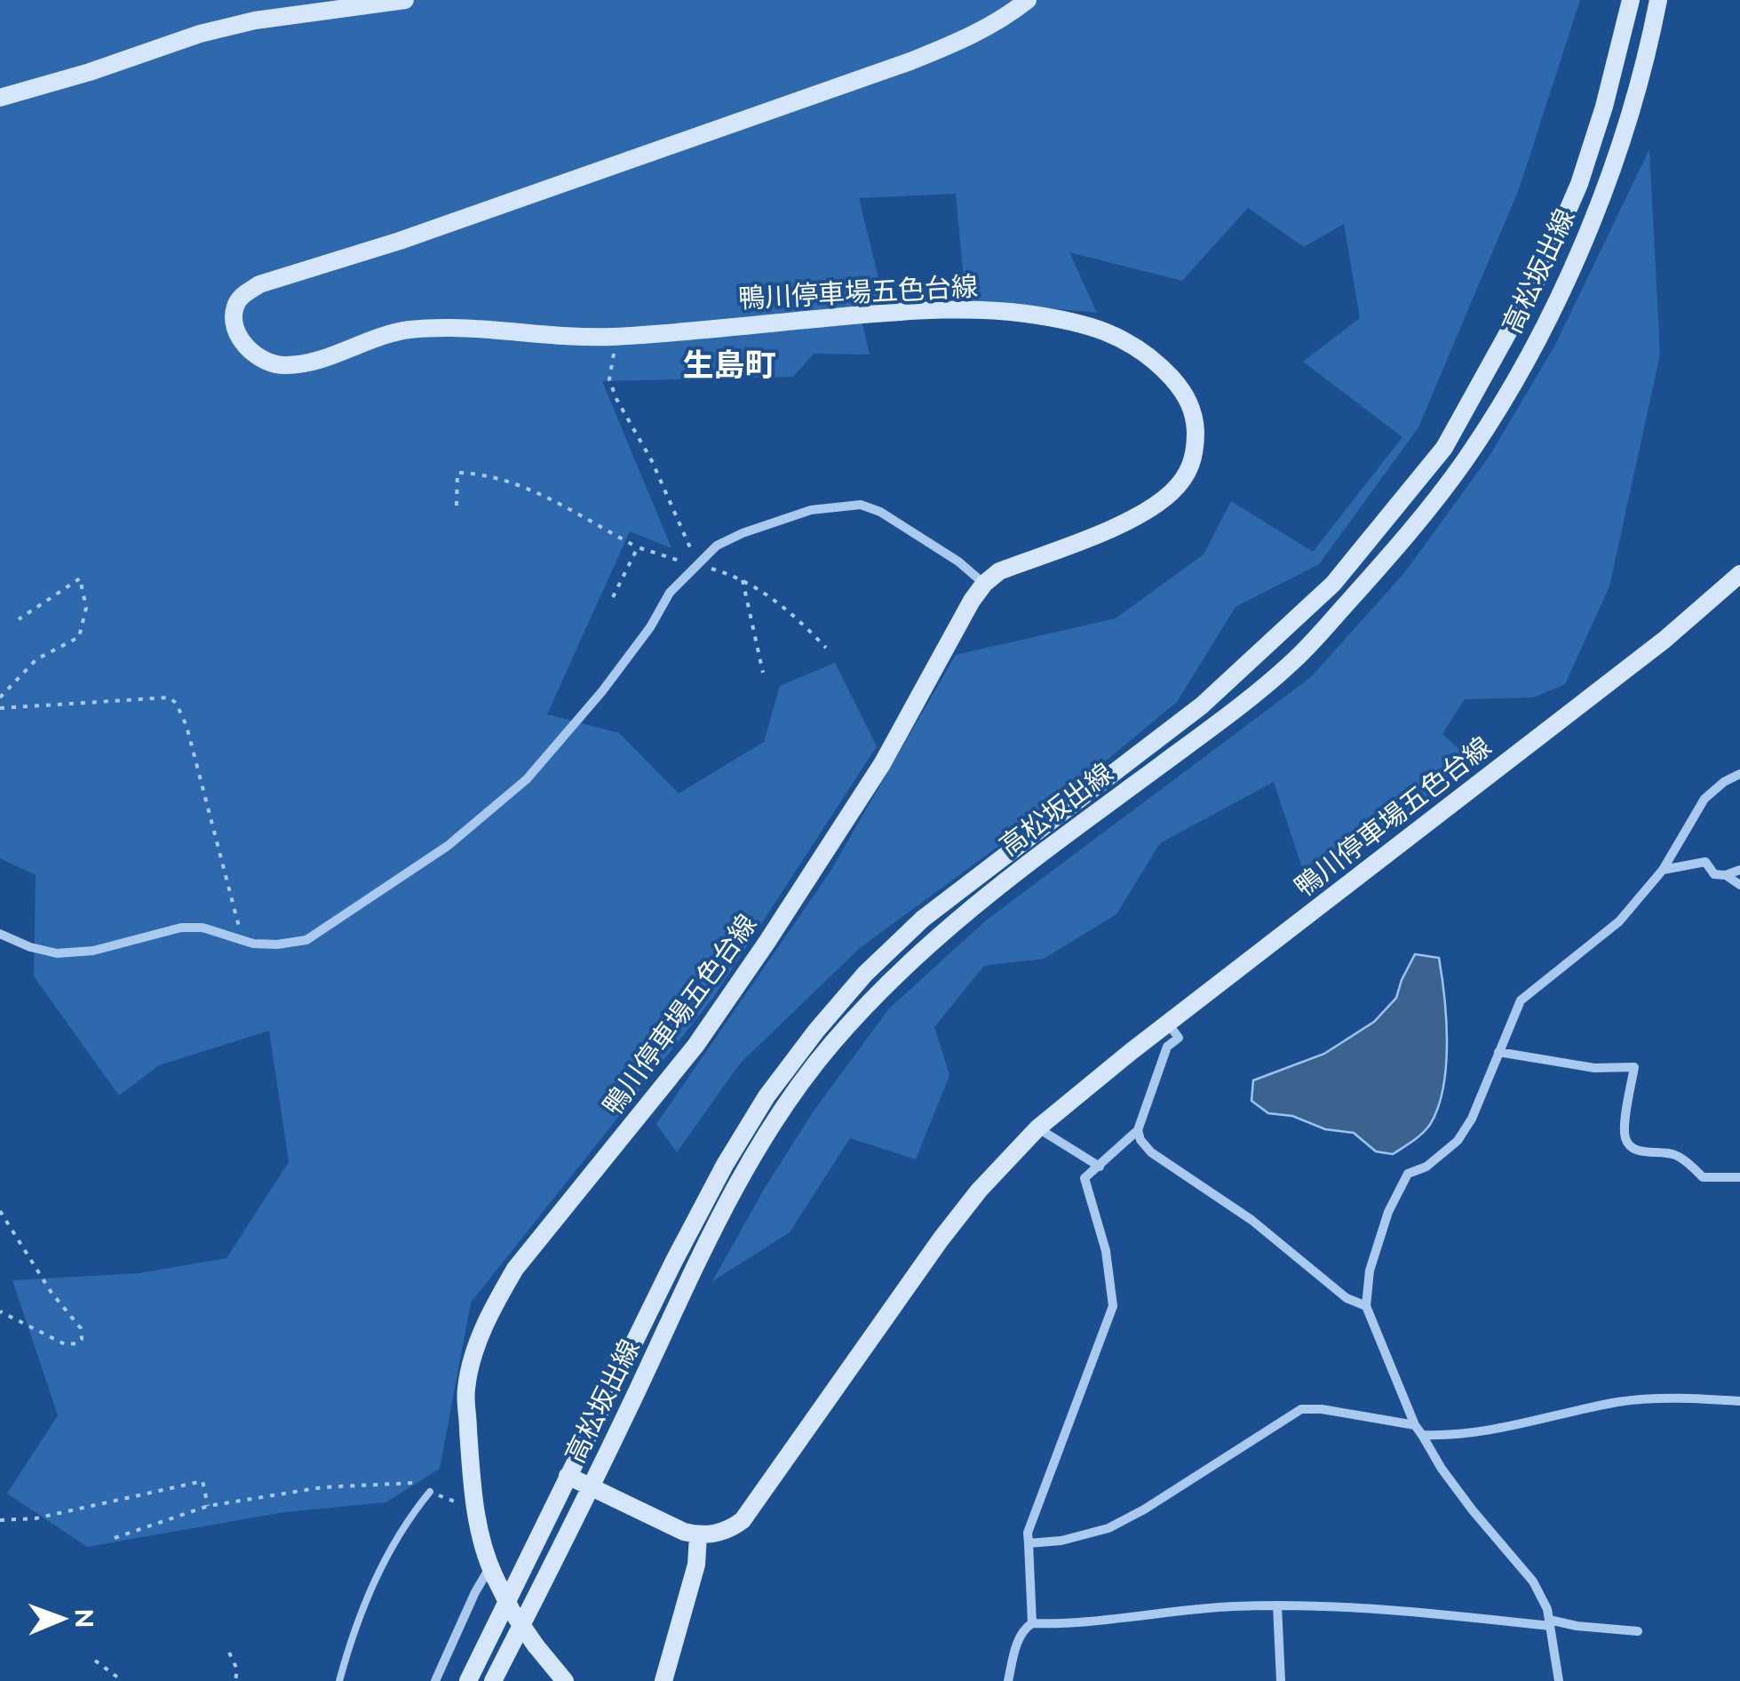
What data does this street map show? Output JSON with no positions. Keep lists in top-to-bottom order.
{
  "streets": {
    "main road": ["高松坂出線", "鴨川停車場五色台線"]
  },
  "districts": ["生島町"],
  "north": "right"
}
